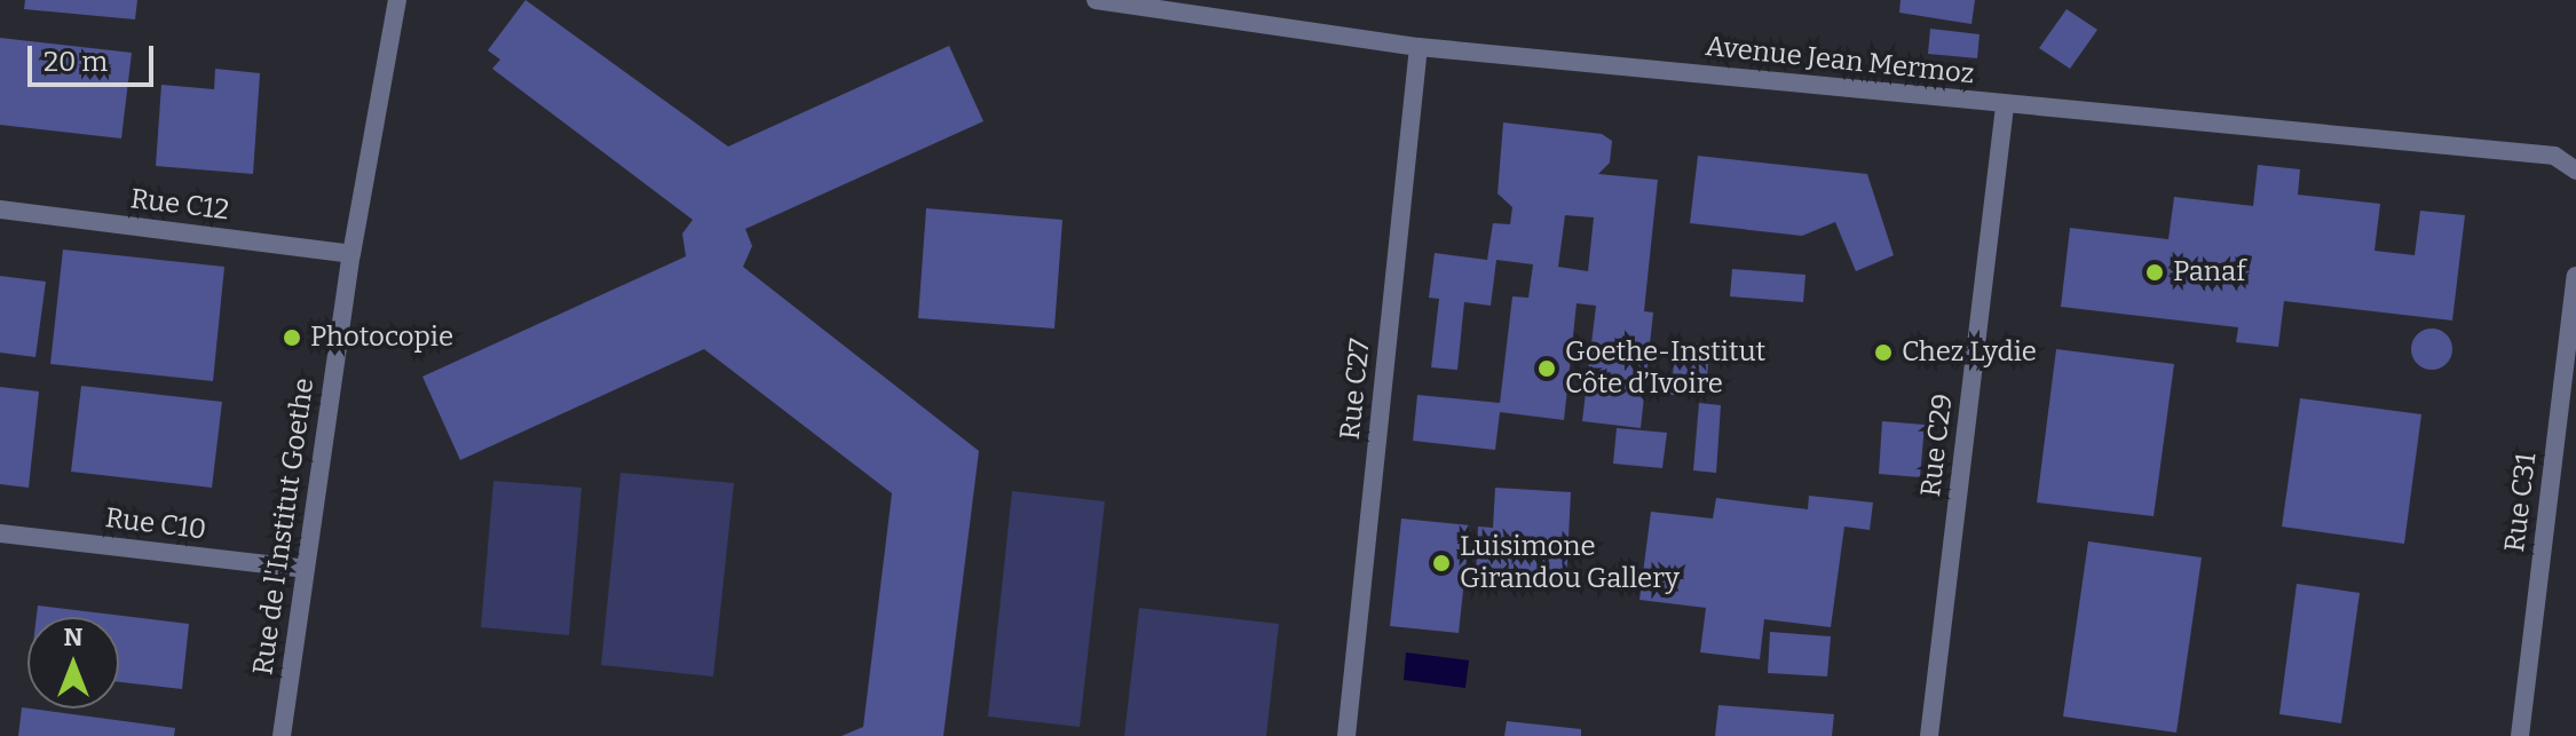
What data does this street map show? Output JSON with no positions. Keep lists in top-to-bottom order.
{
  "streets": {
    "street": [
      "Avenue Jean Mermoz",
      "Rue C12",
      "Rue C27",
      "Rue C29",
      "Rue C31",
      "Rue C10",
      "Rue de l'Institut Goethe"
    ]
  },
  "crossings": [
    ["Avenue Jean Mermoz", "Rue C27"],
    ["Avenue Jean Mermoz", "Rue C29"],
    ["Rue C12", "Rue de l'Institut Goethe"],
    ["Rue C10", "Rue de l'Institut Goethe"]
  ],
  "places": [
    "Panaf",
    "Photocopie",
    "Chez Lydie",
    "Goethe-Institut Côte d’Ivoire",
    "Luisimone Girandou Gallery"
  ],
  "scale_bar": "20 m",
  "north": "top"
}
